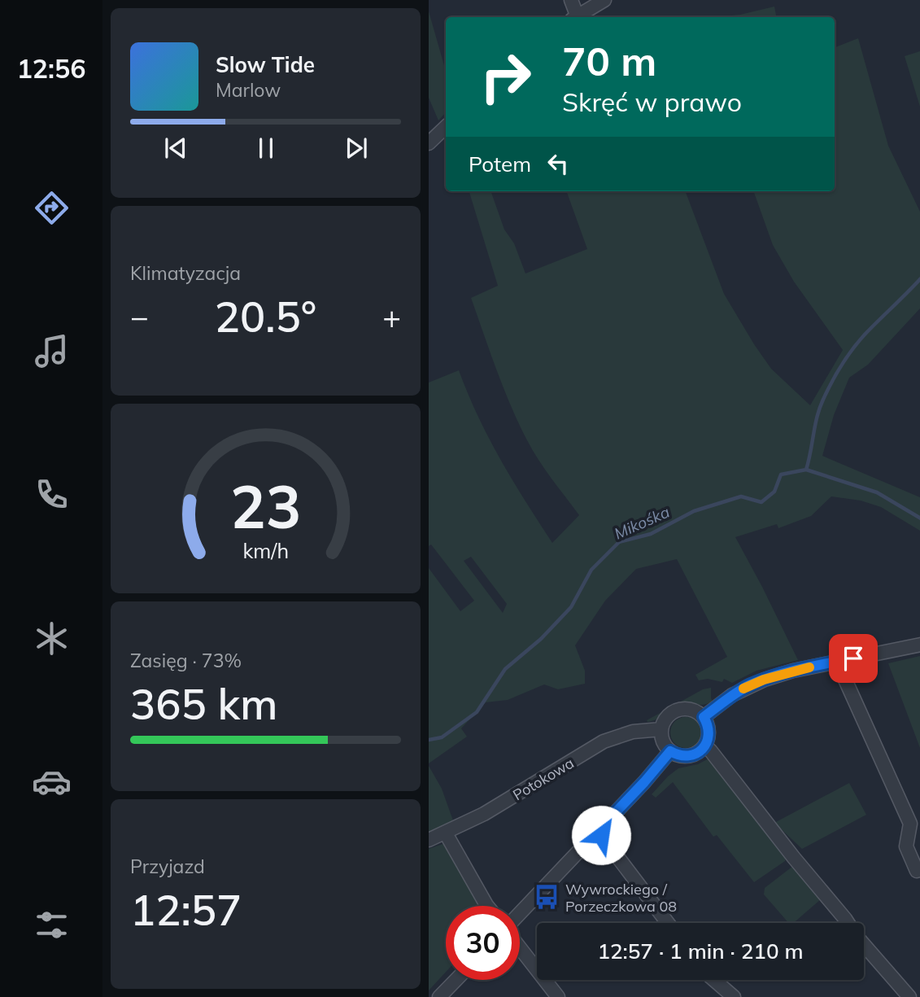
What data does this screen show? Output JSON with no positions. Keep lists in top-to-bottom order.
{
  "streets": {
    "street": ["Potokowa"]
  },
  "water": ["Mikośka"],
  "places": {
    "bus stop": ["Wywrockiego / Porzeczkowa 08"]
  },
  "page": {
    "tabs": "12:56",
    "turn": ["70 m", "Skręć w prawo"],
    "song": ["Slow Tide", "Marlow"],
    "then": "Potem",
    "tile": [
      "Klimatyzacja",
      ["Zasięg · 73%", "365 km"],
      ["Przyjazd", "12:57"]
    ],
    "heat": ["−", "20.5°", "+"],
    "limit": "30",
    "trip": "12:57 · 1 min · 210 m",
    "gauge": ["23", "km/h"]
  }
}
